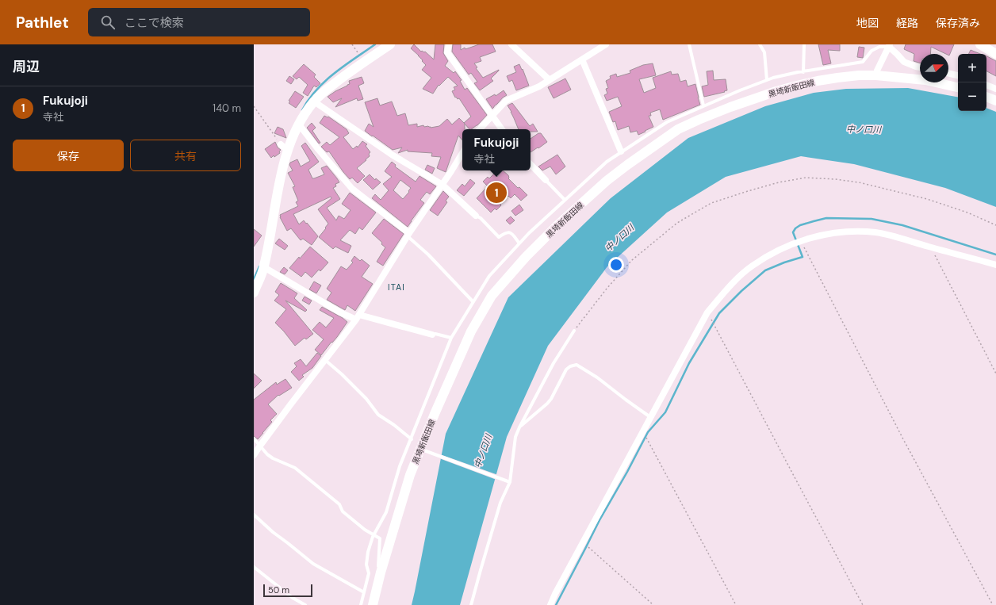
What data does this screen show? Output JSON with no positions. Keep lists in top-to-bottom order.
{
  "streets": {
    "main road": ["黒埼新飯田線"]
  },
  "districts": ["ITAI"],
  "water": ["中ノ口川"],
  "scale_bar": "50 m",
  "north": "right",
  "page": {
    "header": "Pathlet",
    "search": "ここで検索",
    "nav": ["地図", "経路", "保存済み"],
    "heading": "周辺",
    "map_buttons": ["+", "−"],
    "list": [
      {
        "mark": "1",
        "name": "Fukujoji",
        "note": "寺社",
        "value": "140 m"
      }
    ],
    "popup": ["Fukujoji", "寺社"],
    "buttons": ["保存", "共有"],
    "pins": "1",
    "scale": "50 m"
  }
}
